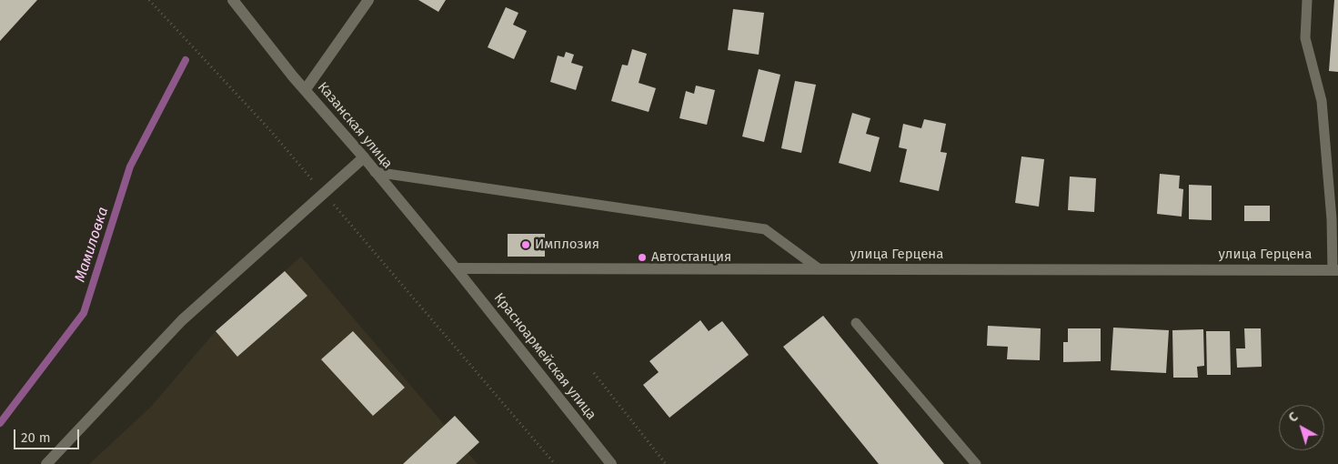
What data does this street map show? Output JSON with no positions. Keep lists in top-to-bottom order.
{
  "streets": {
    "street": ["Казанская улица", "улица Герцена", "Красноармейская улица"]
  },
  "crossings": [
    ["Казанская улица", "улица Герцена"],
    ["Казанская улица", "Красноармейская улица"],
    ["улица Герцена", "Красноармейская улица"]
  ],
  "water": ["Мамиловка"],
  "places": ["Имплозия", "Автостанция"],
  "scale_bar": "20 m",
  "north": "top left"
}
